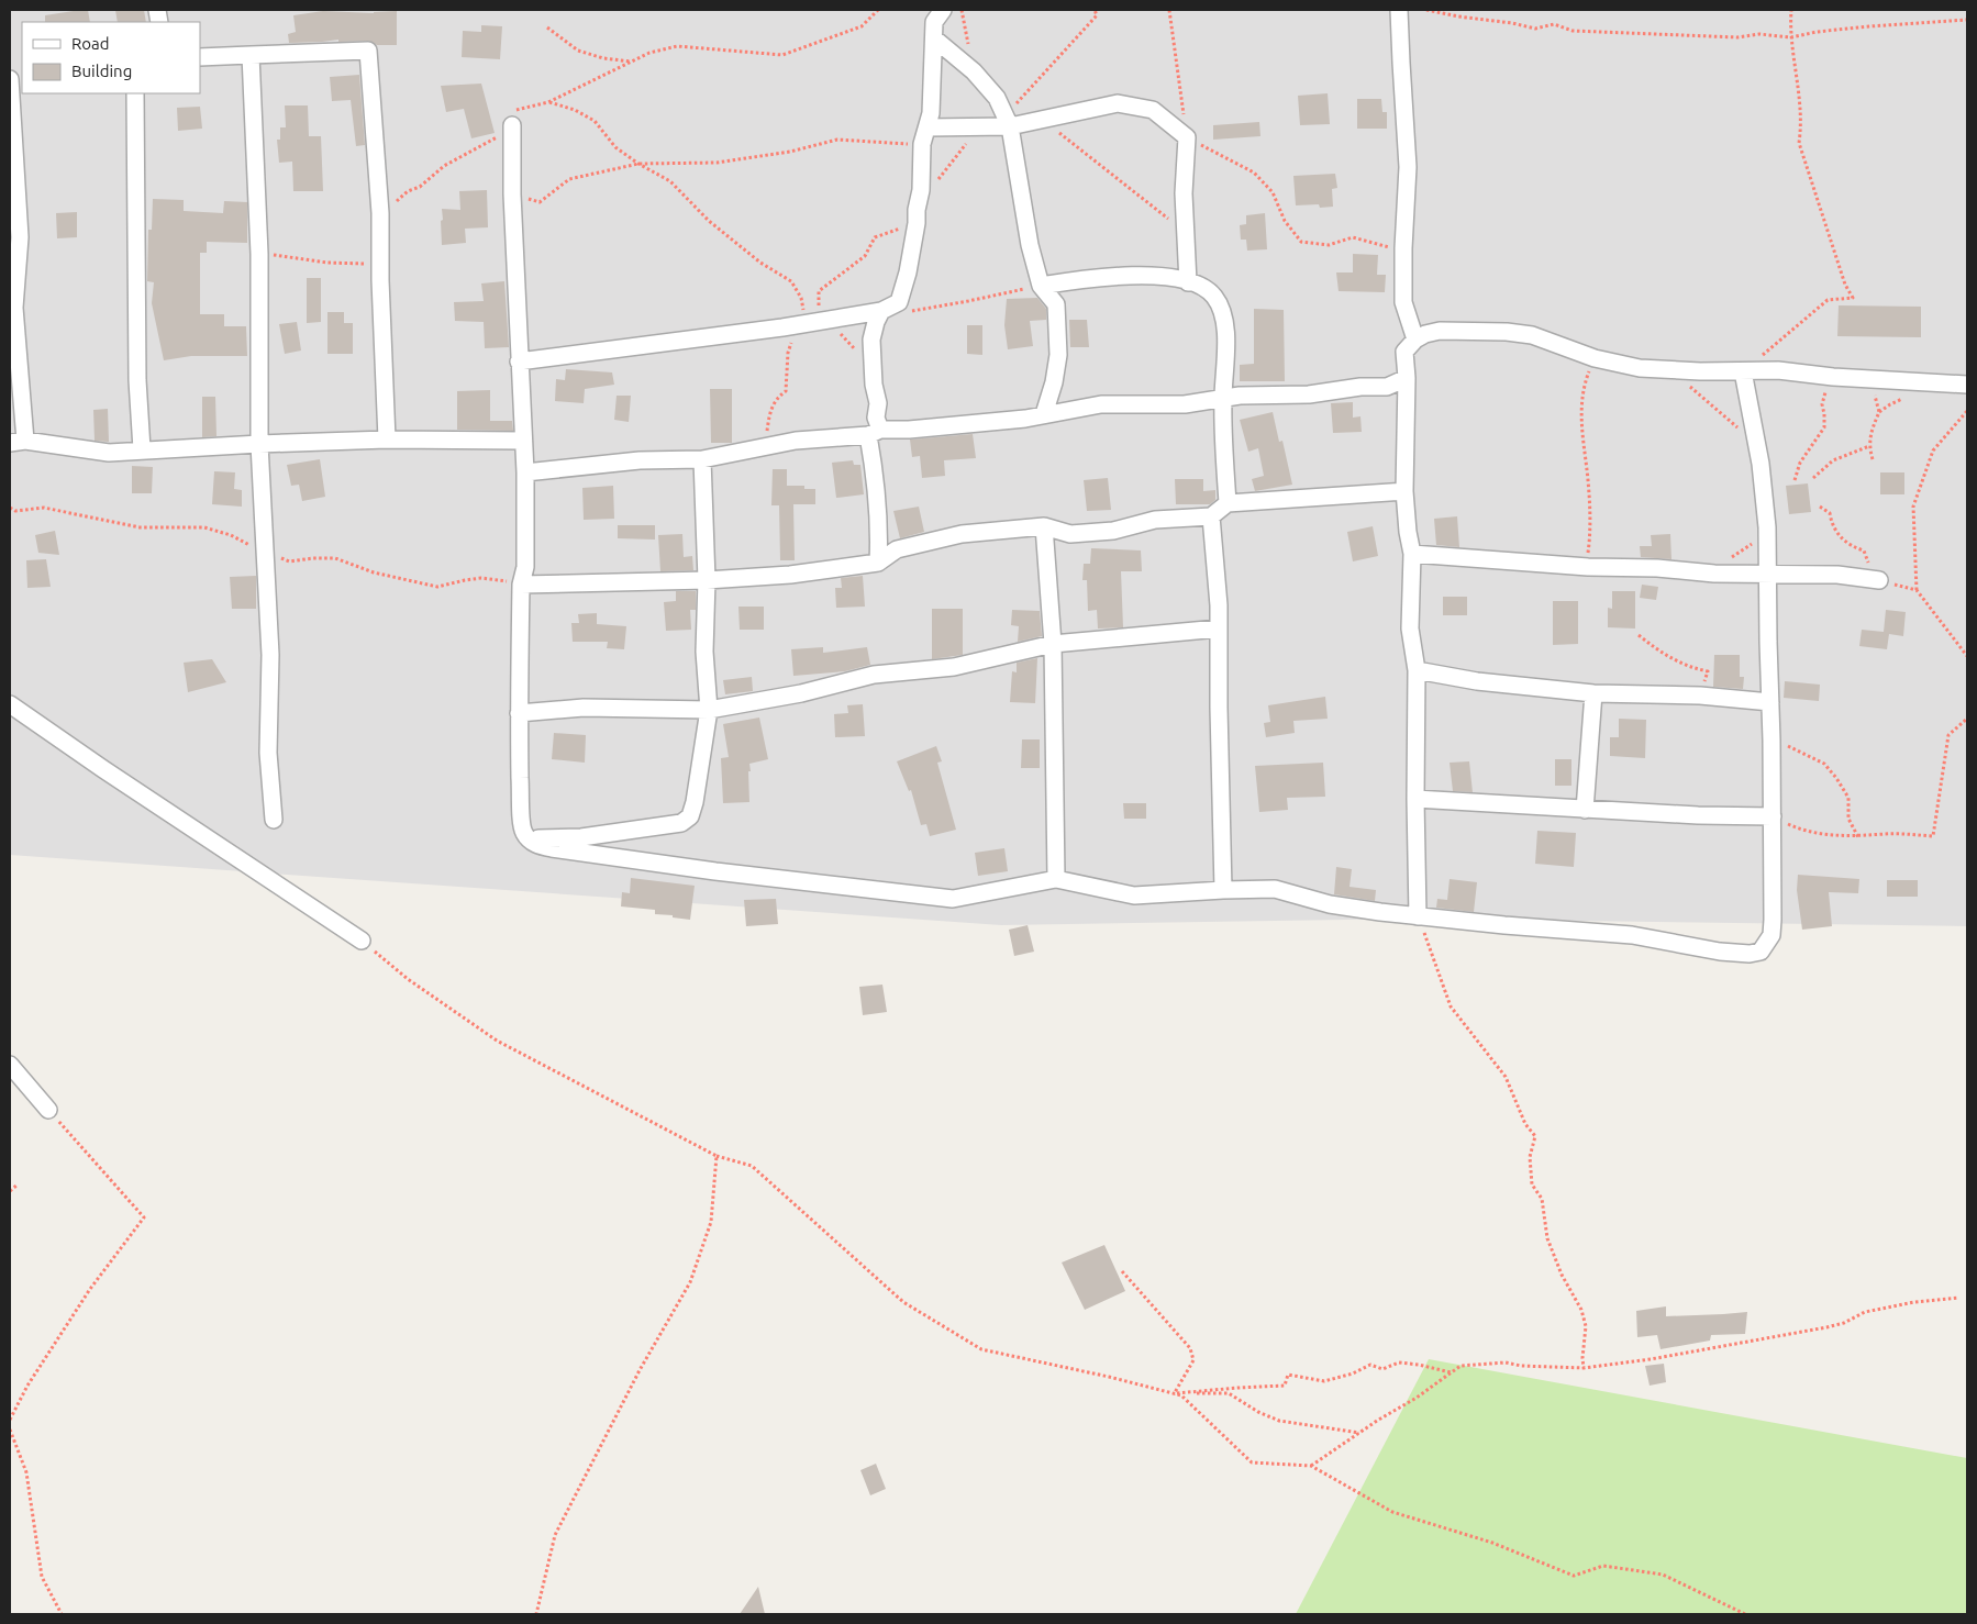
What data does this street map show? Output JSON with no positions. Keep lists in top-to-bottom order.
{
  "legend": ["Road", "Building"]
}
